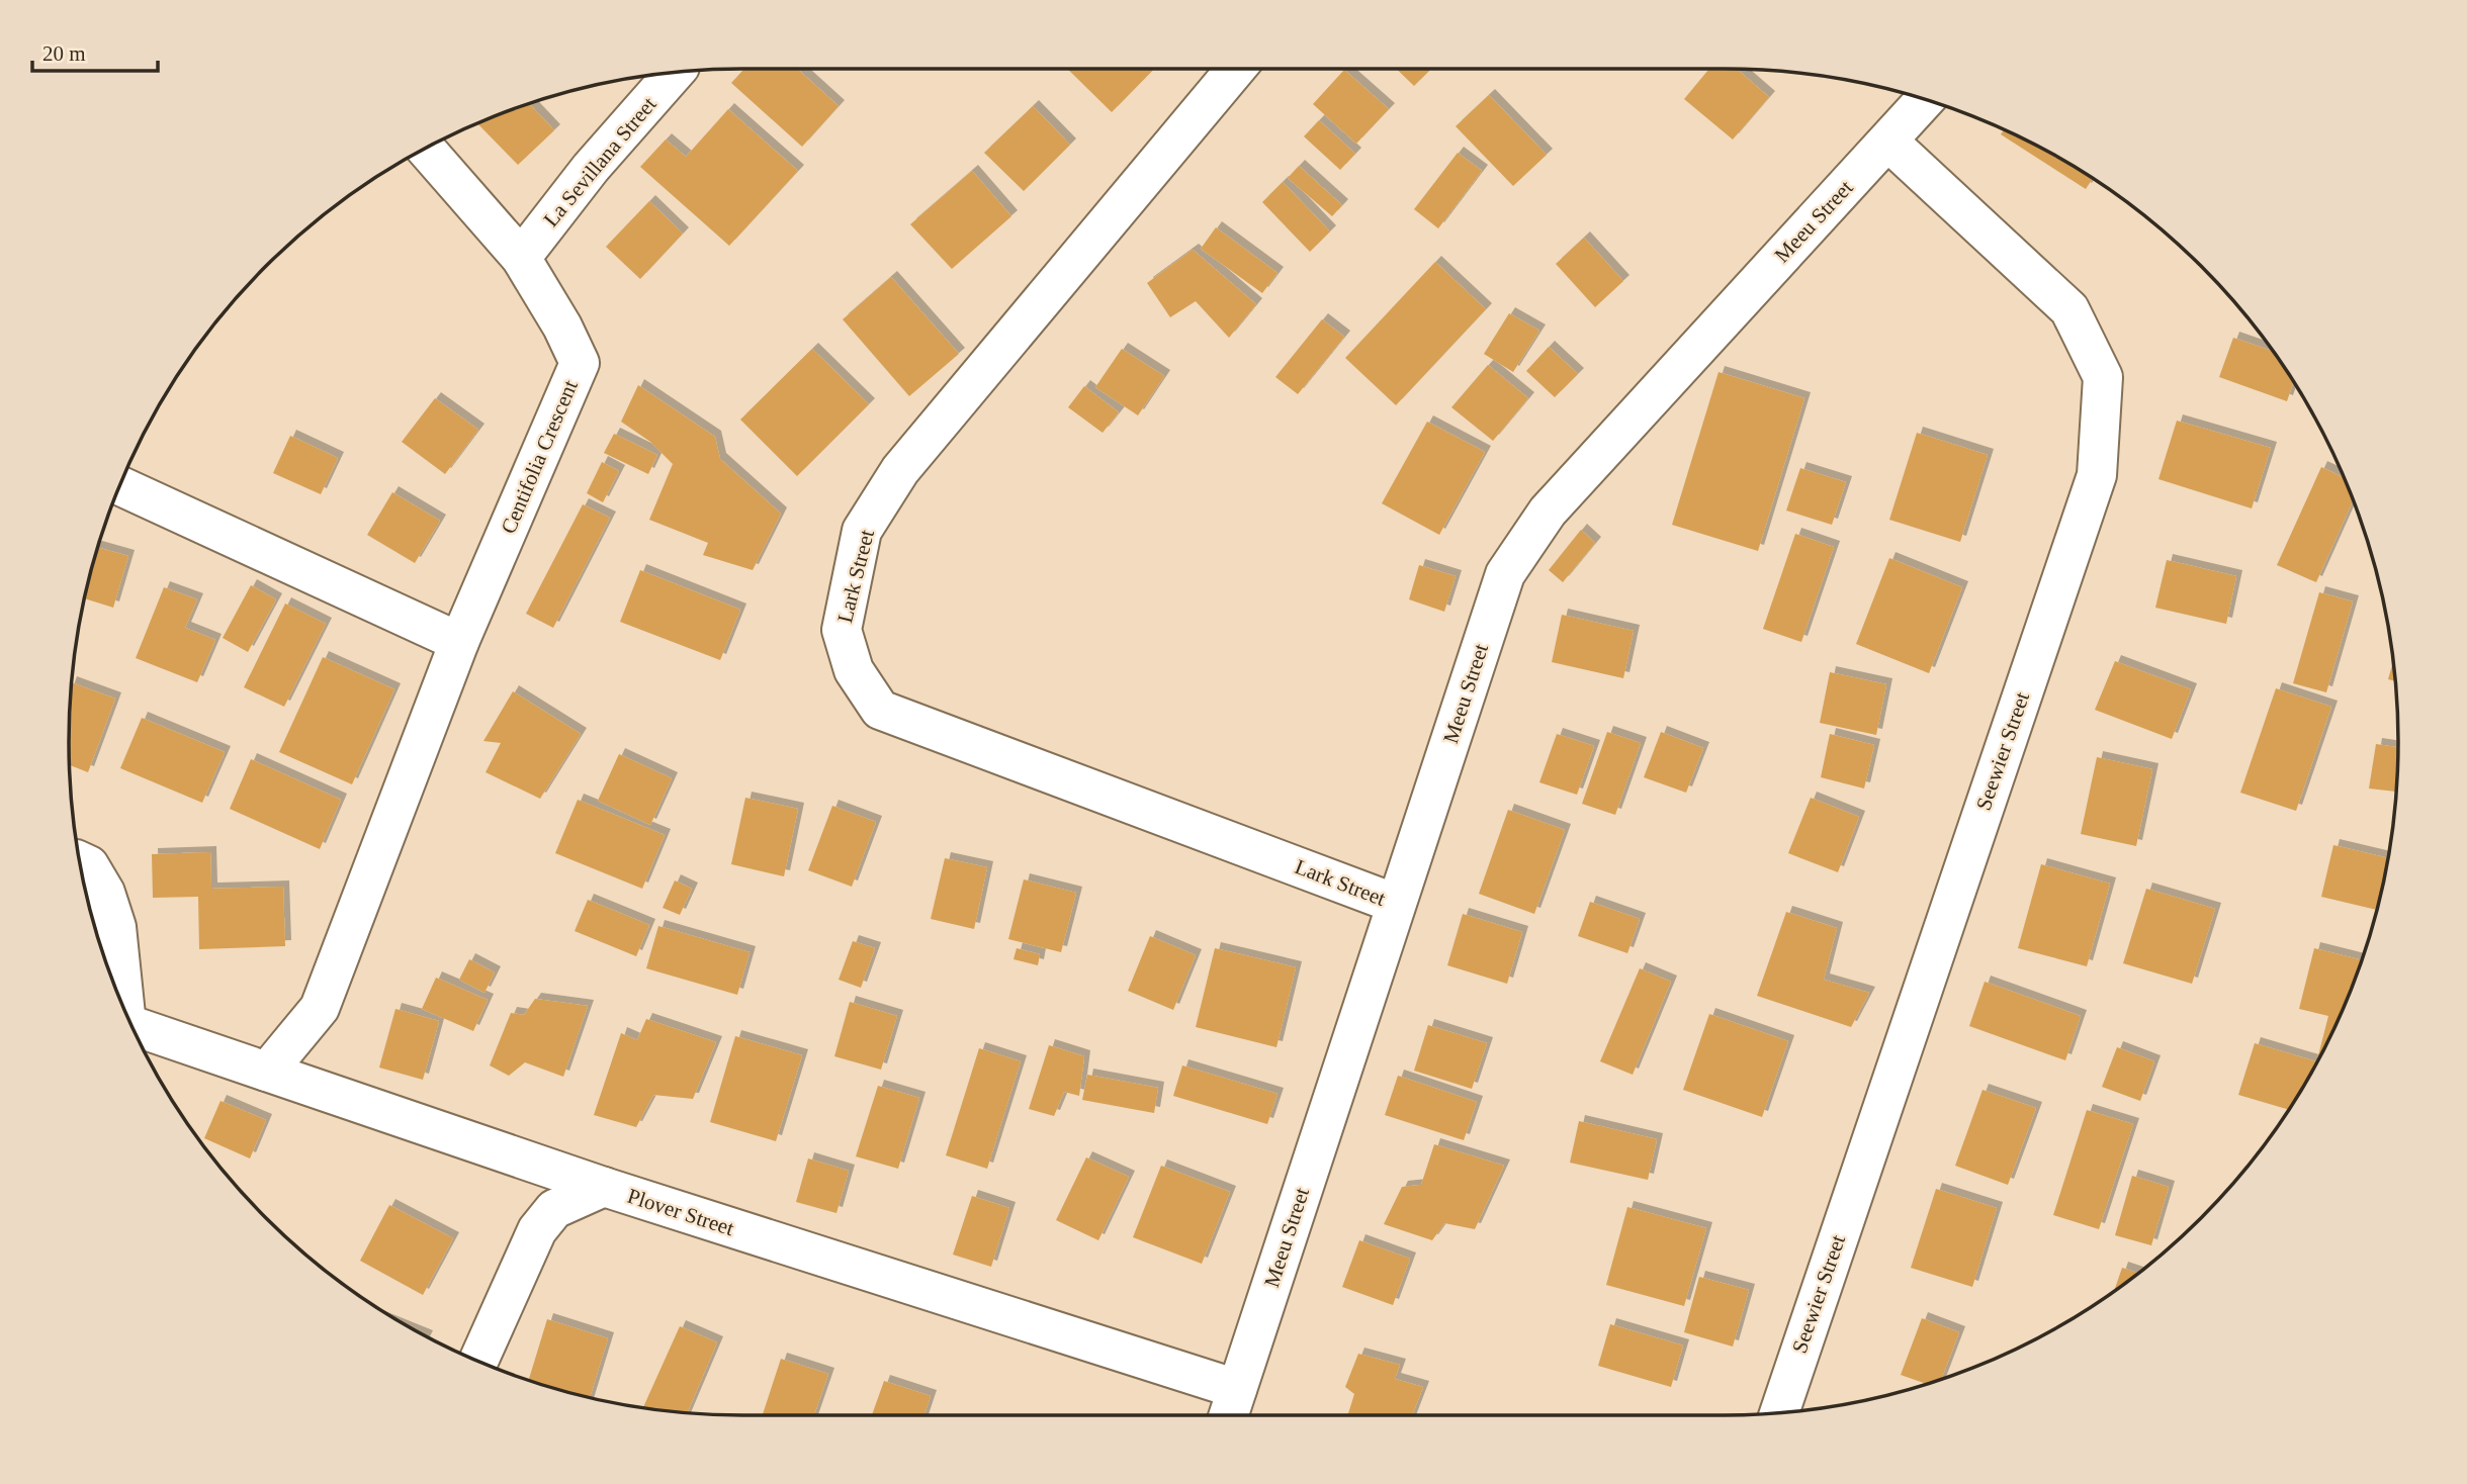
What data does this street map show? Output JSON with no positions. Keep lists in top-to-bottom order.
{
  "streets": {
    "street": [
      "La Sevillana Street",
      "Meeu Street",
      "Centifolia Crescent",
      "Lark Street",
      "Seewier Street",
      "Plover Street"
    ]
  },
  "crossings": [
    ["La Sevillana Street", "Centifolia Crescent"],
    ["Meeu Street", "Lark Street"],
    ["Meeu Street", "Seewier Street"],
    ["Meeu Street", "Plover Street"],
    ["Centifolia Crescent", "Plover Street"]
  ],
  "scale_bar": "20 m"
}
